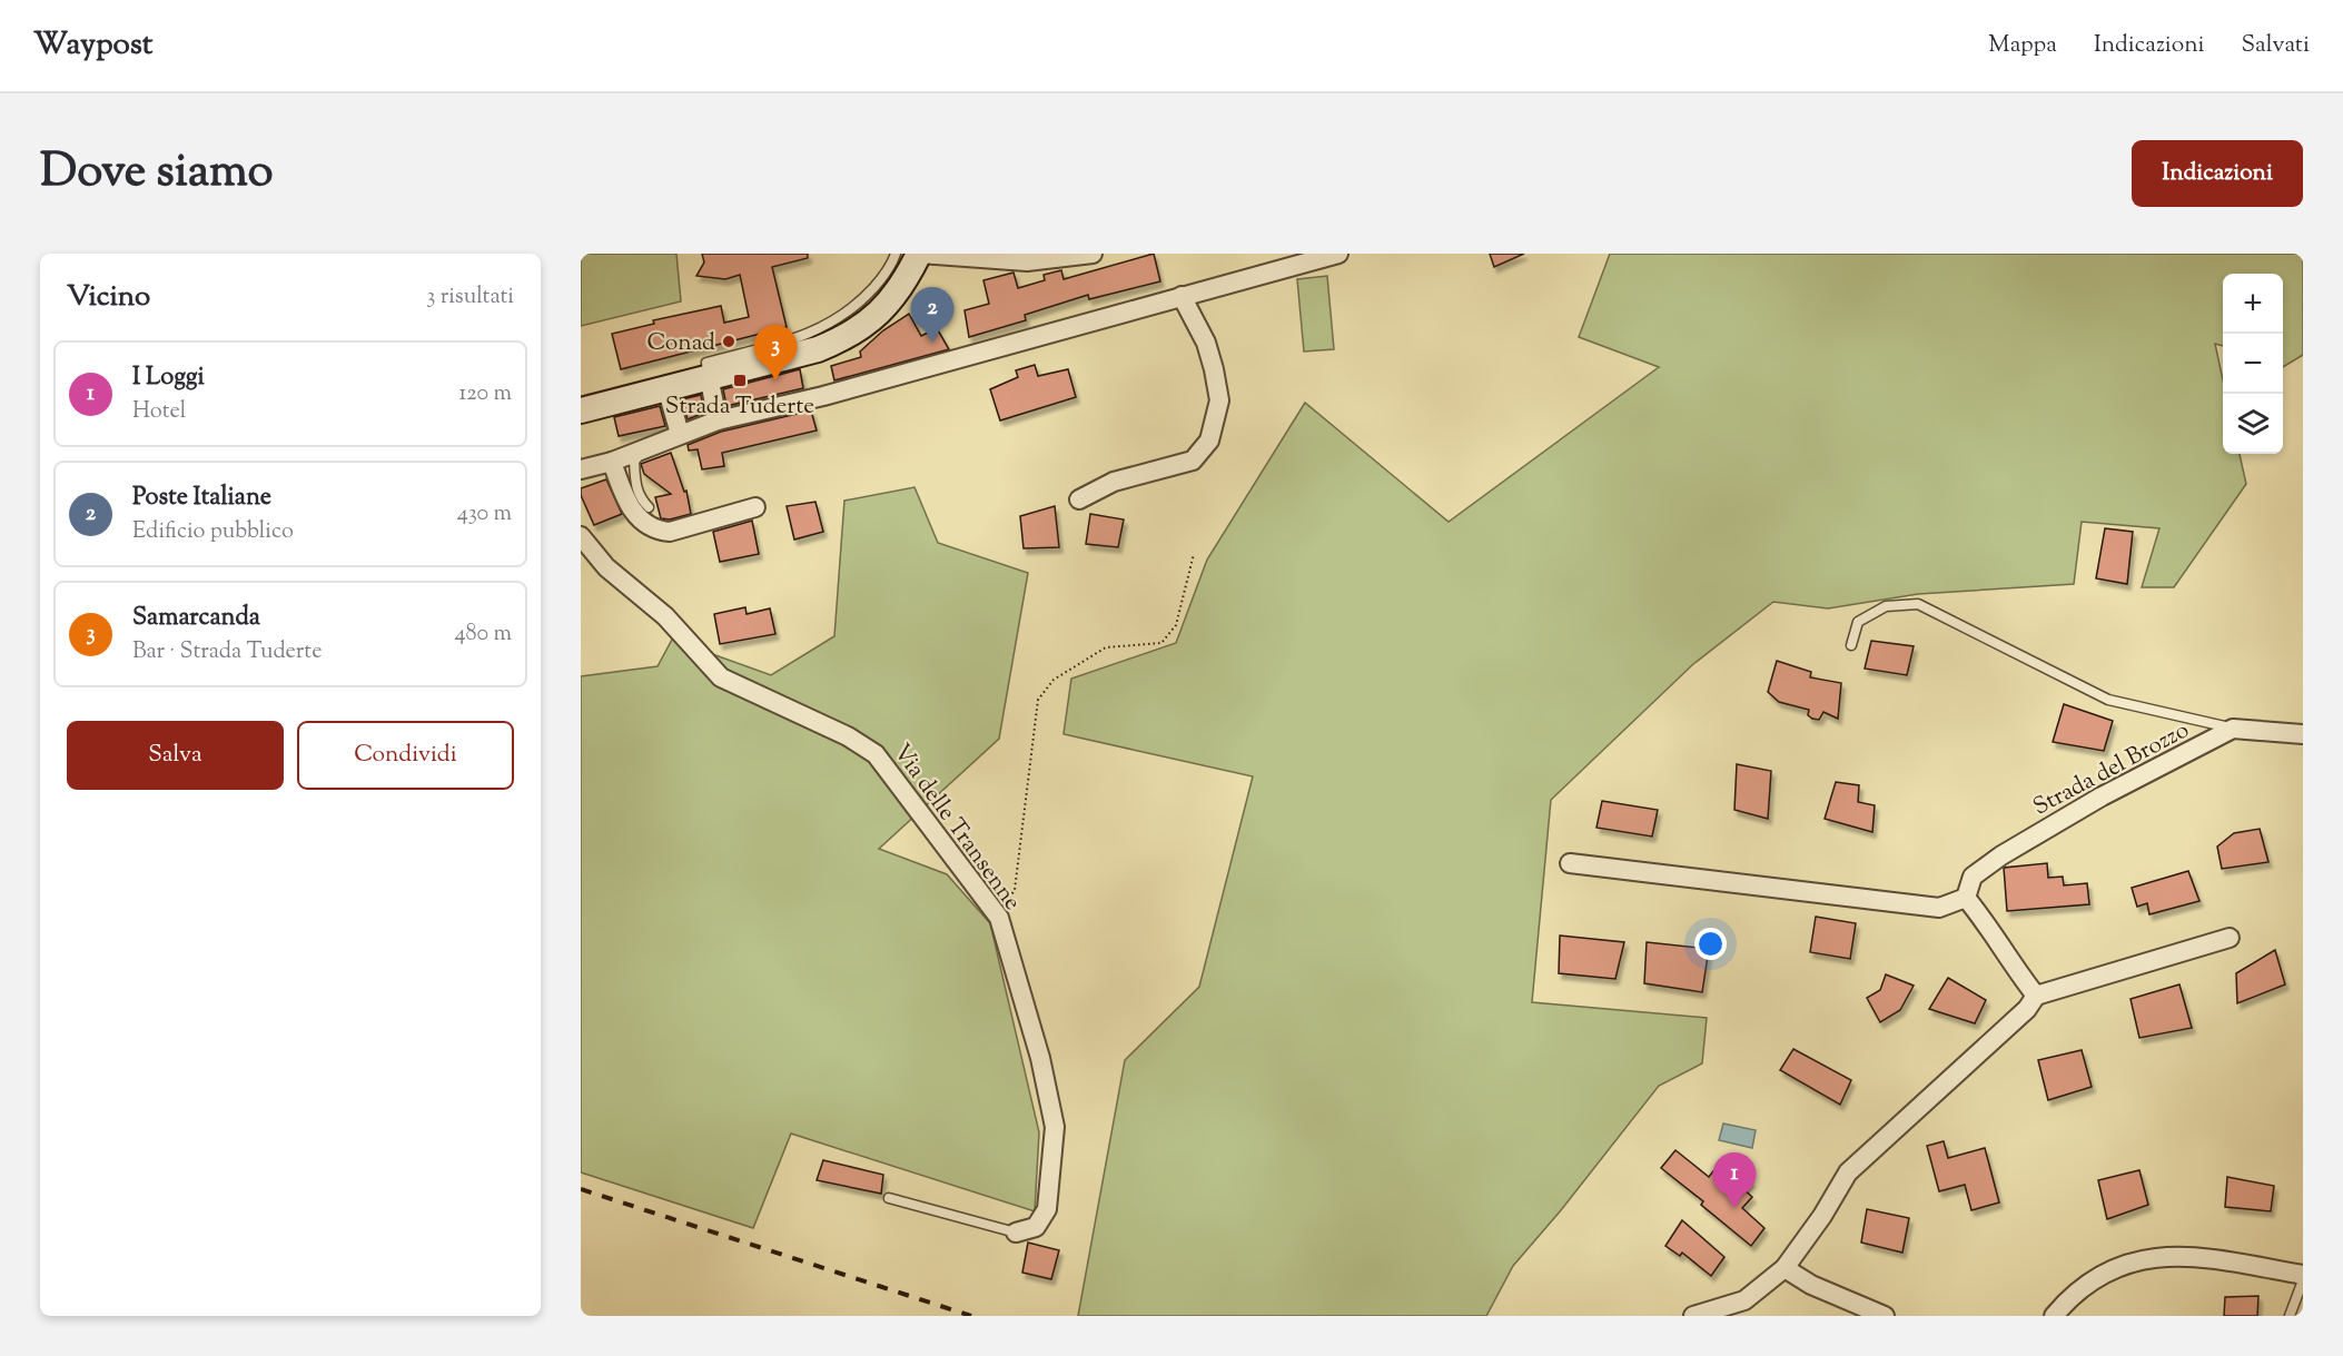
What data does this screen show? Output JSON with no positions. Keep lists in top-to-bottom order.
{
  "streets": {
    "street": ["Strada del Brozzo", "Via delle Transenne"]
  },
  "places": {
    "other": ["Conad"],
    "transit": ["Strada Tuderte"]
  },
  "page": {
    "header": "Waypost",
    "nav": ["Mappa", "Indicazioni", "Salvati"],
    "title": "Dove siamo",
    "buttons": [
      "Indicazioni",
      ["Salva", "Condividi"]
    ],
    "heading": ["Vicino", "3 risultati"],
    "map_buttons": ["+", "−"],
    "pins": ["2", "3", "1"],
    "list": [
      {
        "mark": "1",
        "name": "I Loggi",
        "note": "Hotel",
        "value": "120 m"
      },
      {
        "mark": "2",
        "name": "Poste Italiane",
        "note": "Edificio pubblico",
        "value": "430 m"
      },
      {
        "mark": "3",
        "name": "Samarcanda",
        "note": "Bar · Strada Tuderte",
        "value": "480 m"
      }
    ]
  }
}
